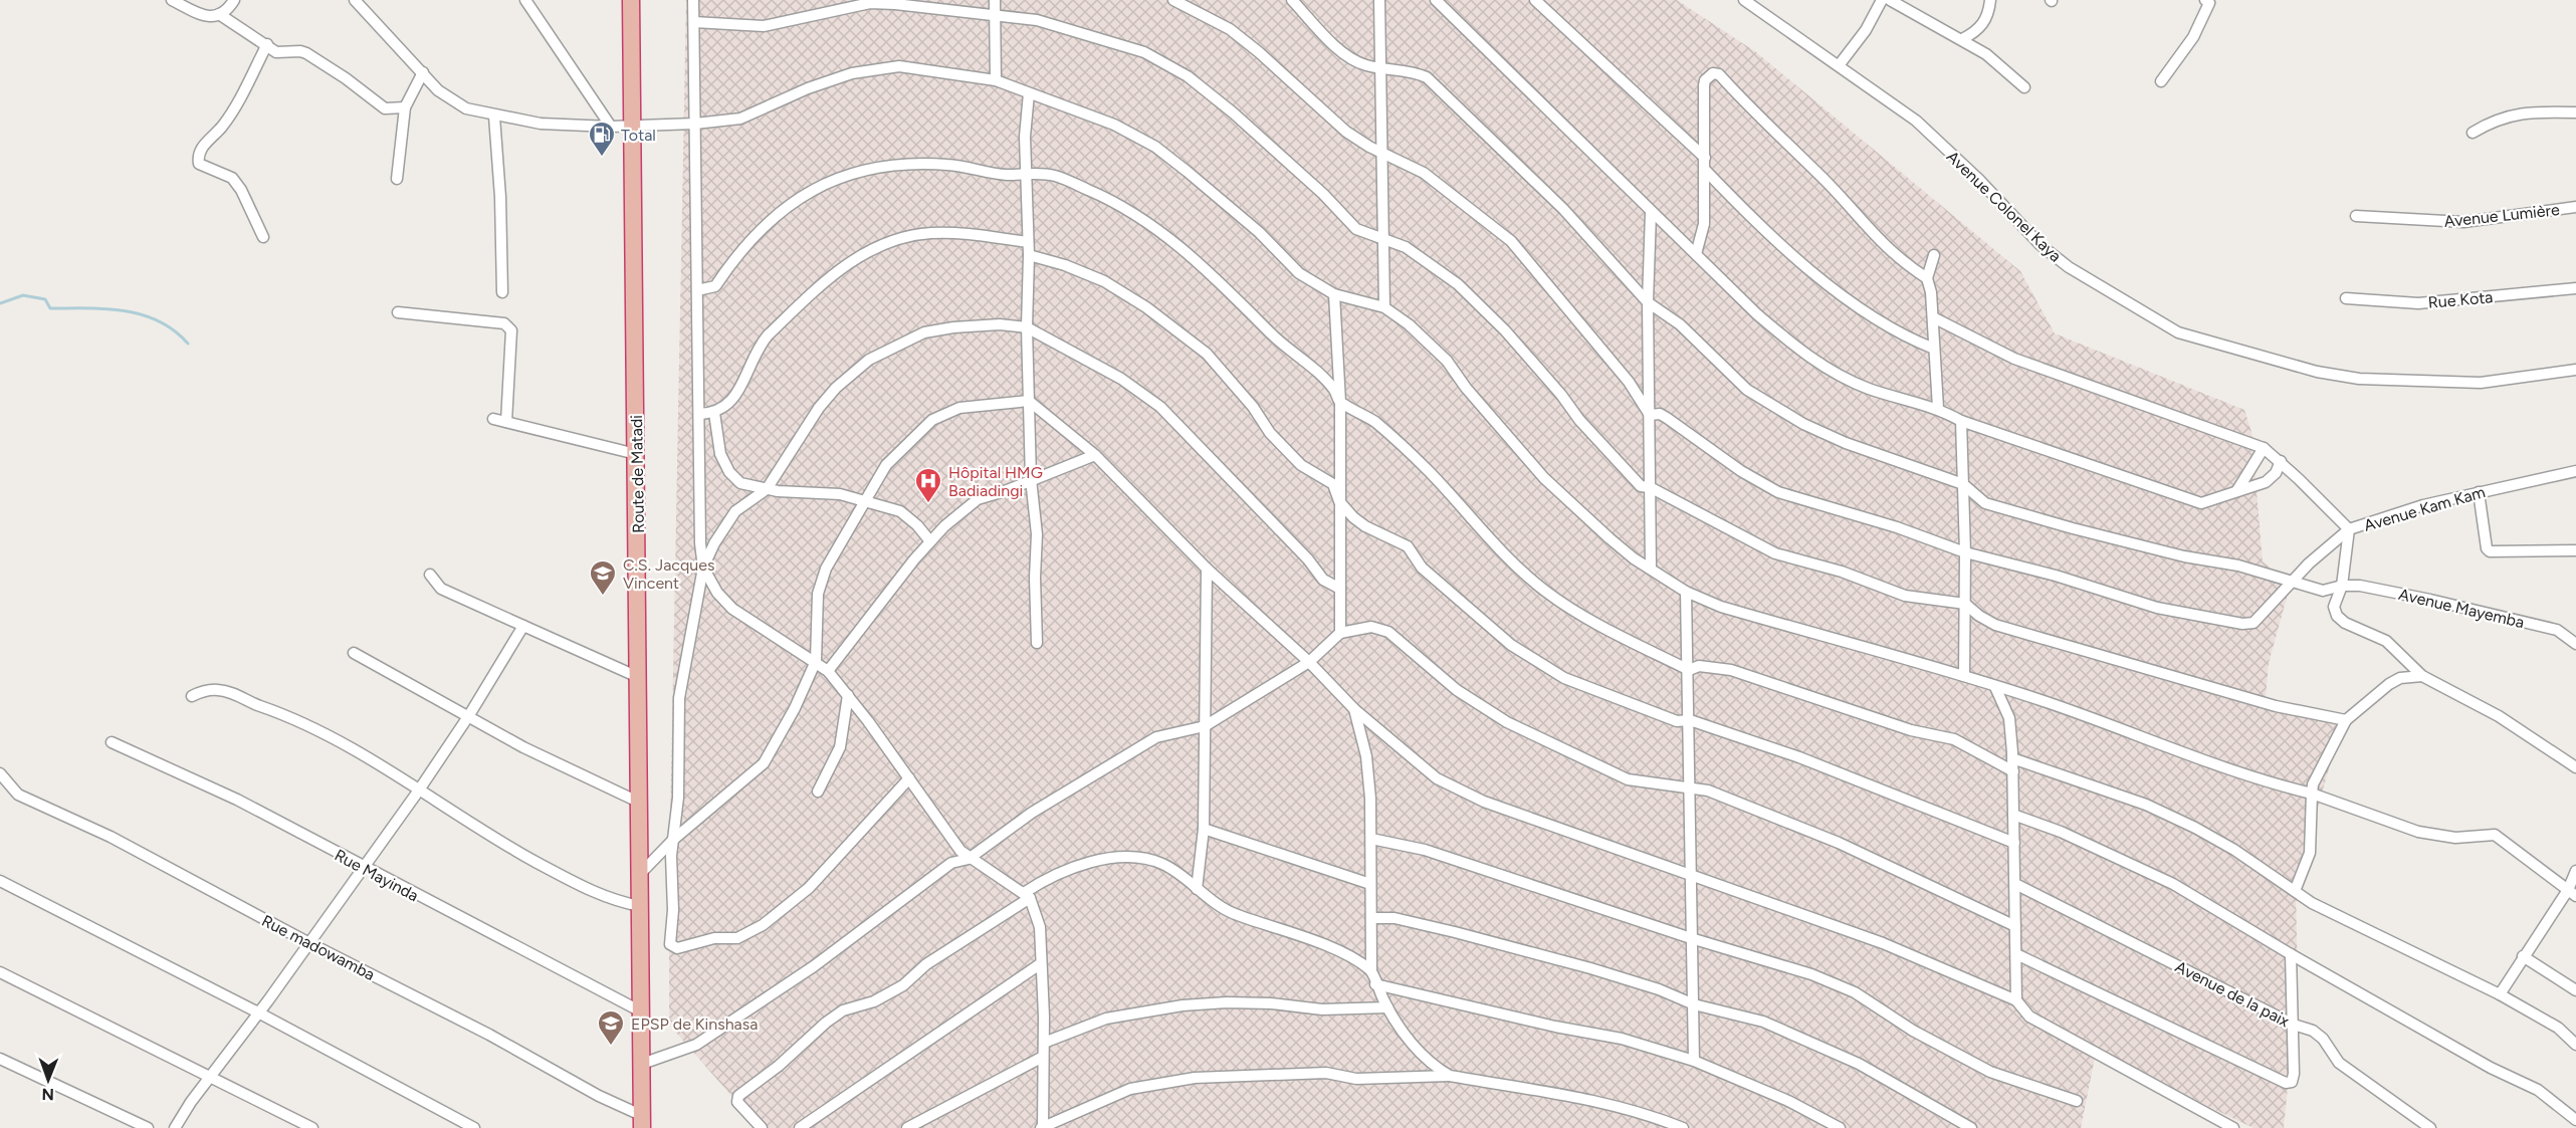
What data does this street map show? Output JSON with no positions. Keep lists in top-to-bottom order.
{
  "streets": {
    "highway": ["Route de Matadi"],
    "street": [
      "Avenue Colonel Kaya",
      "Avenue Lumière",
      "Rue Kota",
      "Avenue Kam Kam",
      "Avenue Mayemba",
      "Rue Mayinda",
      "Rue madowamba",
      "Avenue de la paix"
    ]
  },
  "crossings": [
    ["Route de Matadi", "Rue Mayinda"],
    ["Route de Matadi", "Rue madowamba"],
    ["Avenue Kam Kam", "Avenue Mayemba"]
  ],
  "places": {
    "fuel station": ["Total"],
    "hospital": ["Hôpital HMG Badiadingi"],
    "school or university": ["C.S. Jacques Vincent", "EPSP de Kinshasa"]
  },
  "north": "bottom"
}
